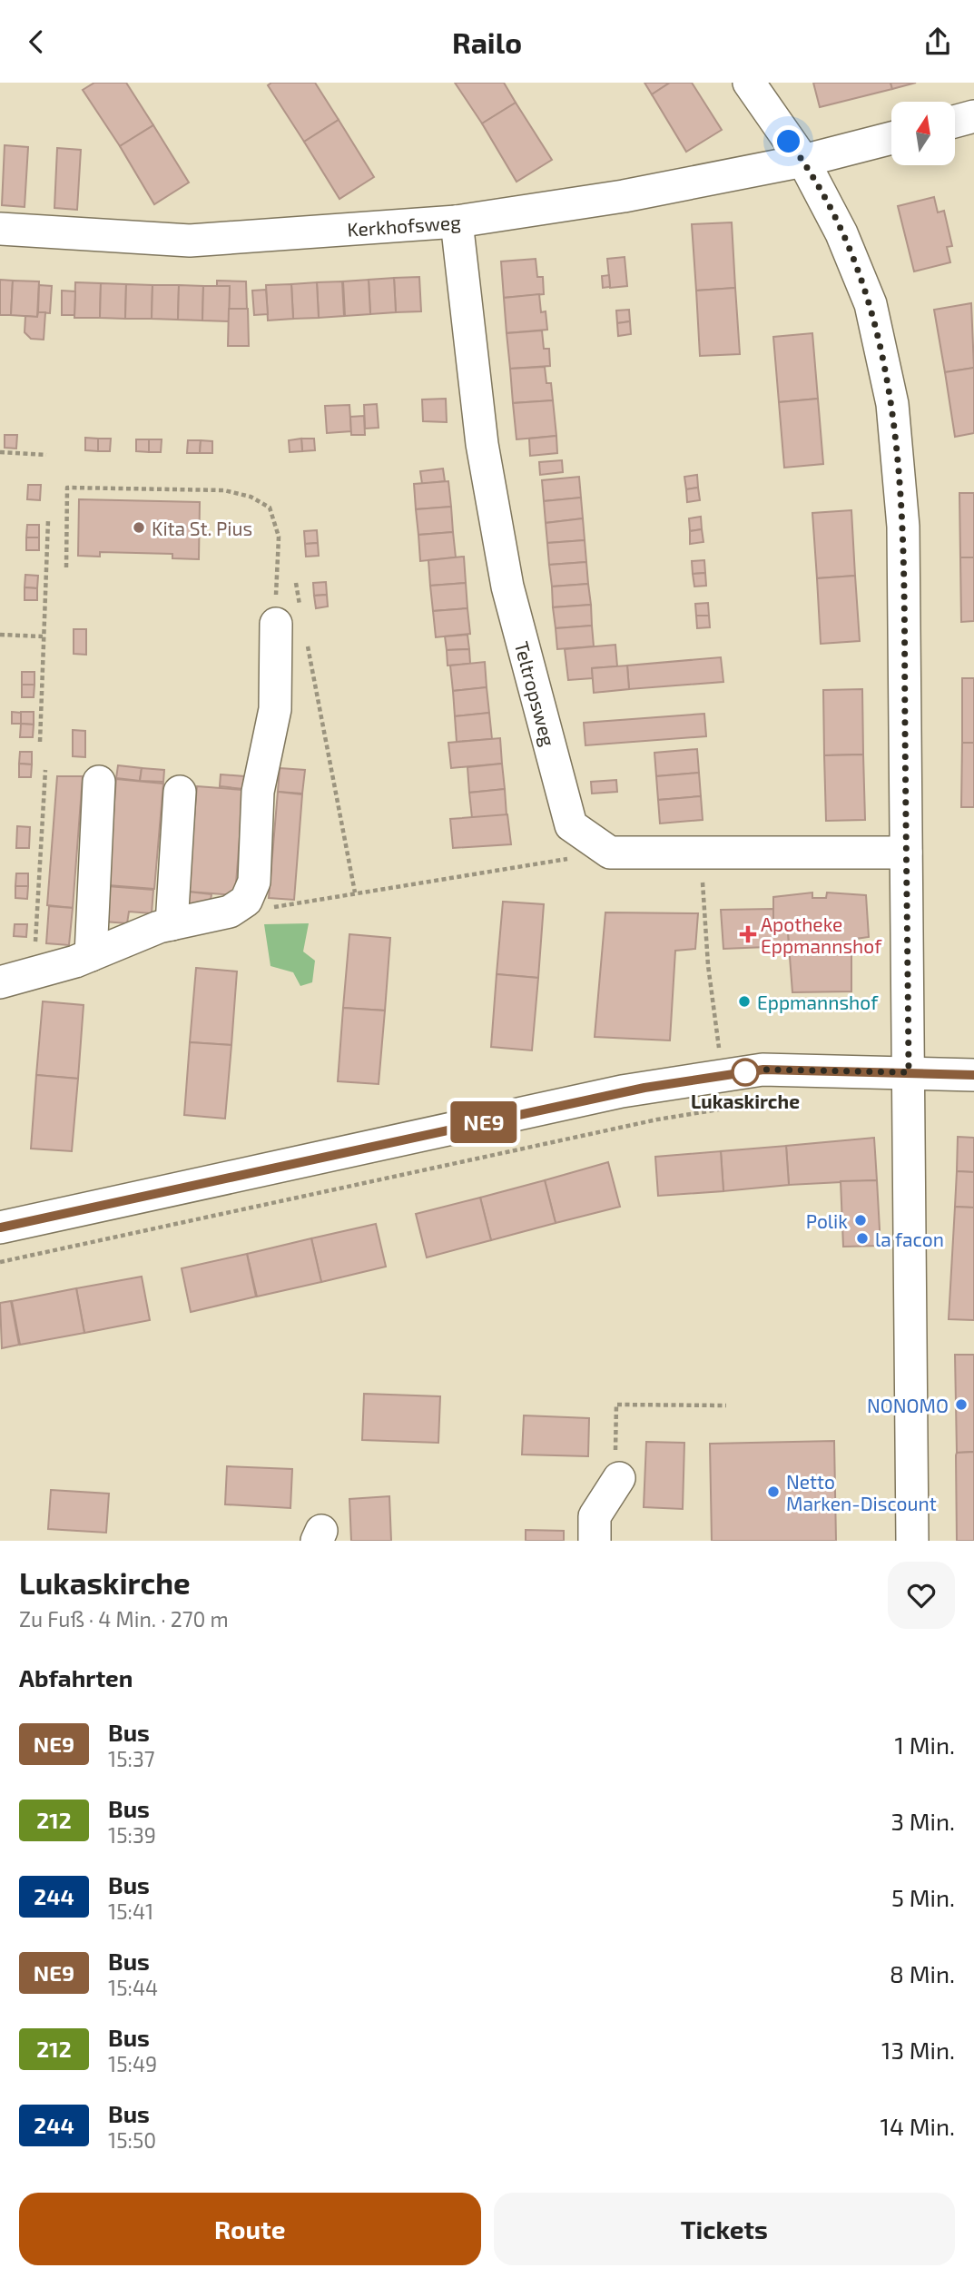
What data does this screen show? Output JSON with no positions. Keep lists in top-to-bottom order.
{
  "streets": {
    "street": ["Kerkhofsweg", "Teltropsweg"]
  },
  "crossings": [
    ["Kerkhofsweg", "Teltropsweg"]
  ],
  "places": {
    "other": [
      "Kita St. Pius",
      "Eppmannshof",
      "Lukaskirche",
      "Polik",
      "la facon",
      "NONOMO",
      "Netto Marken-Discount"
    ],
    "health": ["Apotheke Eppmannshof"]
  },
  "lines": ["bus line NE9"],
  "north": "top",
  "page": {
    "header": "Railo",
    "on_map": "NE9",
    "heading": [
      ["Lukaskirche", "Zu Fuß · 4 Min. · 270 m"],
      "Abfahrten"
    ],
    "list": [
      {
        "mark": "NE9",
        "name": "Bus",
        "note": "15:37",
        "value": "1 Min."
      },
      {
        "mark": "212",
        "name": "Bus",
        "note": "15:39",
        "value": "3 Min."
      },
      {
        "mark": "244",
        "name": "Bus",
        "note": "15:41",
        "value": "5 Min."
      },
      {
        "mark": "NE9",
        "name": "Bus",
        "note": "15:44",
        "value": "8 Min."
      },
      {
        "mark": "212",
        "name": "Bus",
        "note": "15:49",
        "value": "13 Min."
      },
      {
        "mark": "244",
        "name": "Bus",
        "note": "15:50",
        "value": "14 Min."
      }
    ],
    "buttons": ["Route", "Tickets"]
  }
}
